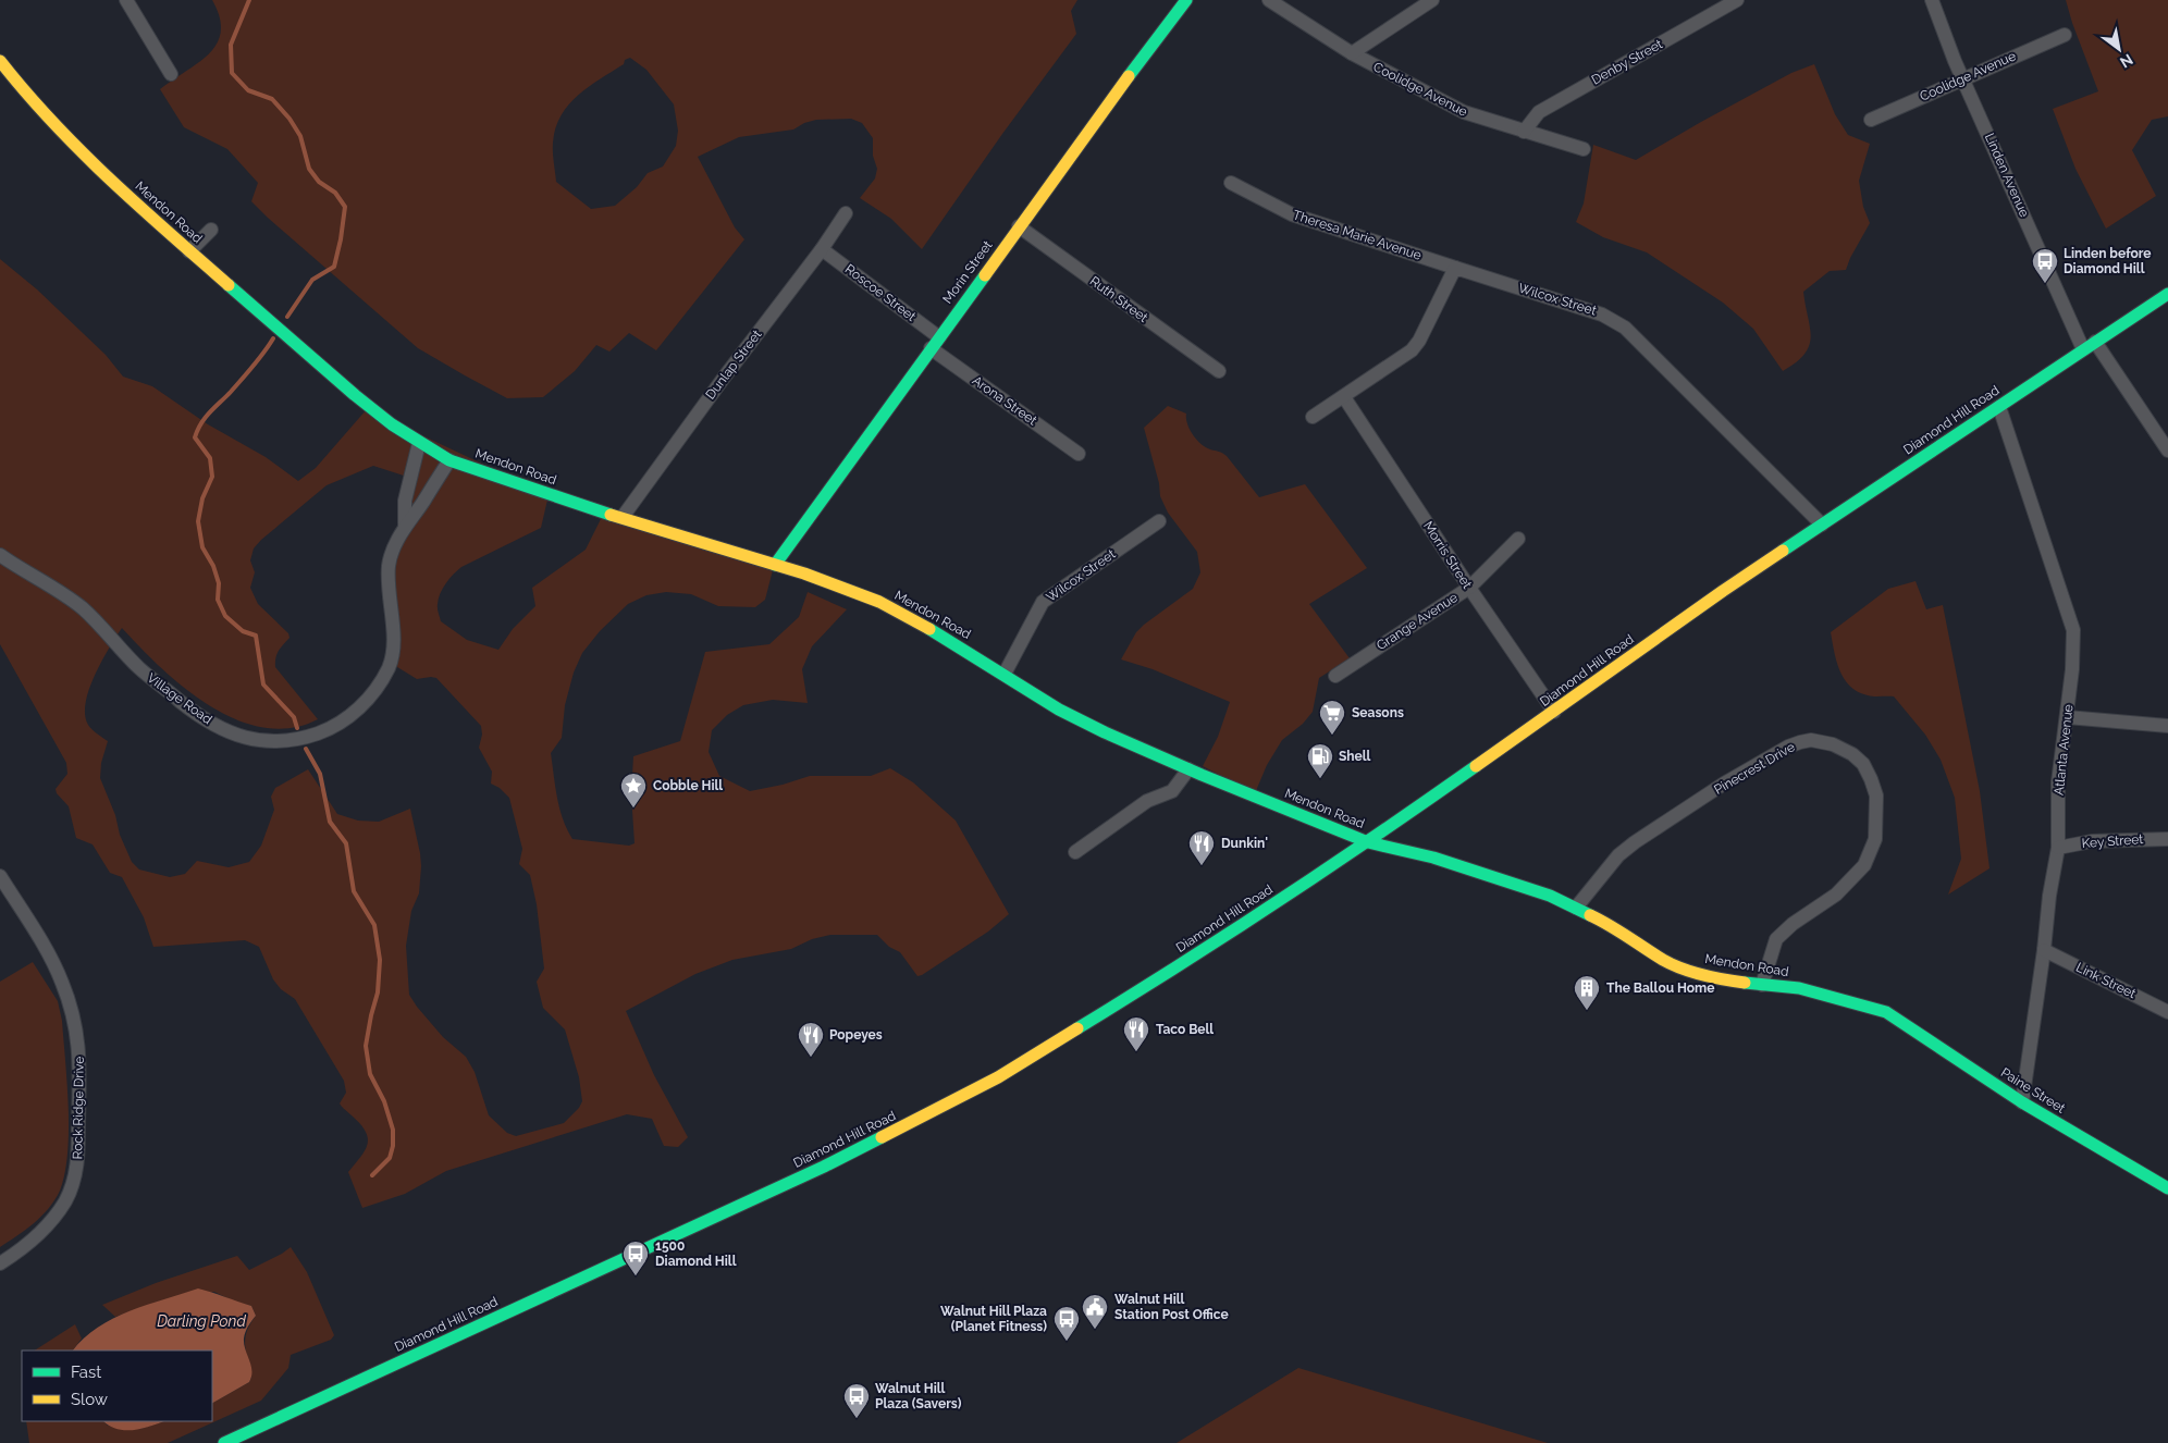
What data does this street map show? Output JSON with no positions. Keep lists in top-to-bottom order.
{
  "streets": {
    "main road": [
      "Mendon Road",
      "Morin Street",
      "Diamond Hill Road",
      "Paine Street"
    ],
    "street": [
      "Denby Street",
      "Coolidge Avenue",
      "Linden Avenue",
      "Theresa Marie Avenue",
      "Roscoe Street",
      "Ruth Street",
      "Wilcox Street",
      "Dunlap Street",
      "Arona Street",
      "Morris Street",
      "Grange Avenue",
      "Village Road",
      "Atlanta Avenue",
      "Pinecrest Drive",
      "Key Street",
      "Link Street",
      "Rock Ridge Drive"
    ]
  },
  "crossings": [
    ["Denby Street", "Coolidge Avenue"],
    ["Coolidge Avenue", "Linden Avenue"],
    ["Linden Avenue", "Diamond Hill Road"],
    ["Mendon Road", "Morin Street"],
    ["Mendon Road", "Wilcox Street"],
    ["Mendon Road", "Dunlap Street"],
    ["Mendon Road", "Diamond Hill Road"],
    ["Mendon Road", "Village Road"],
    ["Mendon Road", "Pinecrest Drive"],
    ["Mendon Road", "Paine Street"],
    ["Theresa Marie Avenue", "Wilcox Street"],
    ["Morin Street", "Roscoe Street"],
    ["Morin Street", "Ruth Street"],
    ["Morin Street", "Arona Street"],
    ["Roscoe Street", "Dunlap Street"],
    ["Roscoe Street", "Arona Street"],
    ["Wilcox Street", "Diamond Hill Road"],
    ["Diamond Hill Road", "Morris Street"],
    ["Diamond Hill Road", "Atlanta Avenue"],
    ["Morris Street", "Grange Avenue"],
    ["Atlanta Avenue", "Key Street"],
    ["Atlanta Avenue", "Link Street"],
    ["Atlanta Avenue", "Paine Street"]
  ],
  "water": ["Darling Pond"],
  "places": {
    "bus stop": [
      "Linden before Diamond Hill",
      "1500 Diamond Hill",
      "Walnut Hill Plaza (Planet Fitness)",
      "Walnut Hill Plaza (Savers)"
    ],
    "supermarket": ["Seasons"],
    "fuel station": ["Shell"],
    "place": ["Cobble Hill"],
    "restaurant": ["Dunkin'", "Taco Bell", "Popeyes"],
    "building": ["The Ballou Home"],
    "public building": ["Walnut Hill Station Post Office"]
  },
  "legend": ["Fast", "Slow"],
  "north": "bottom right"
}
